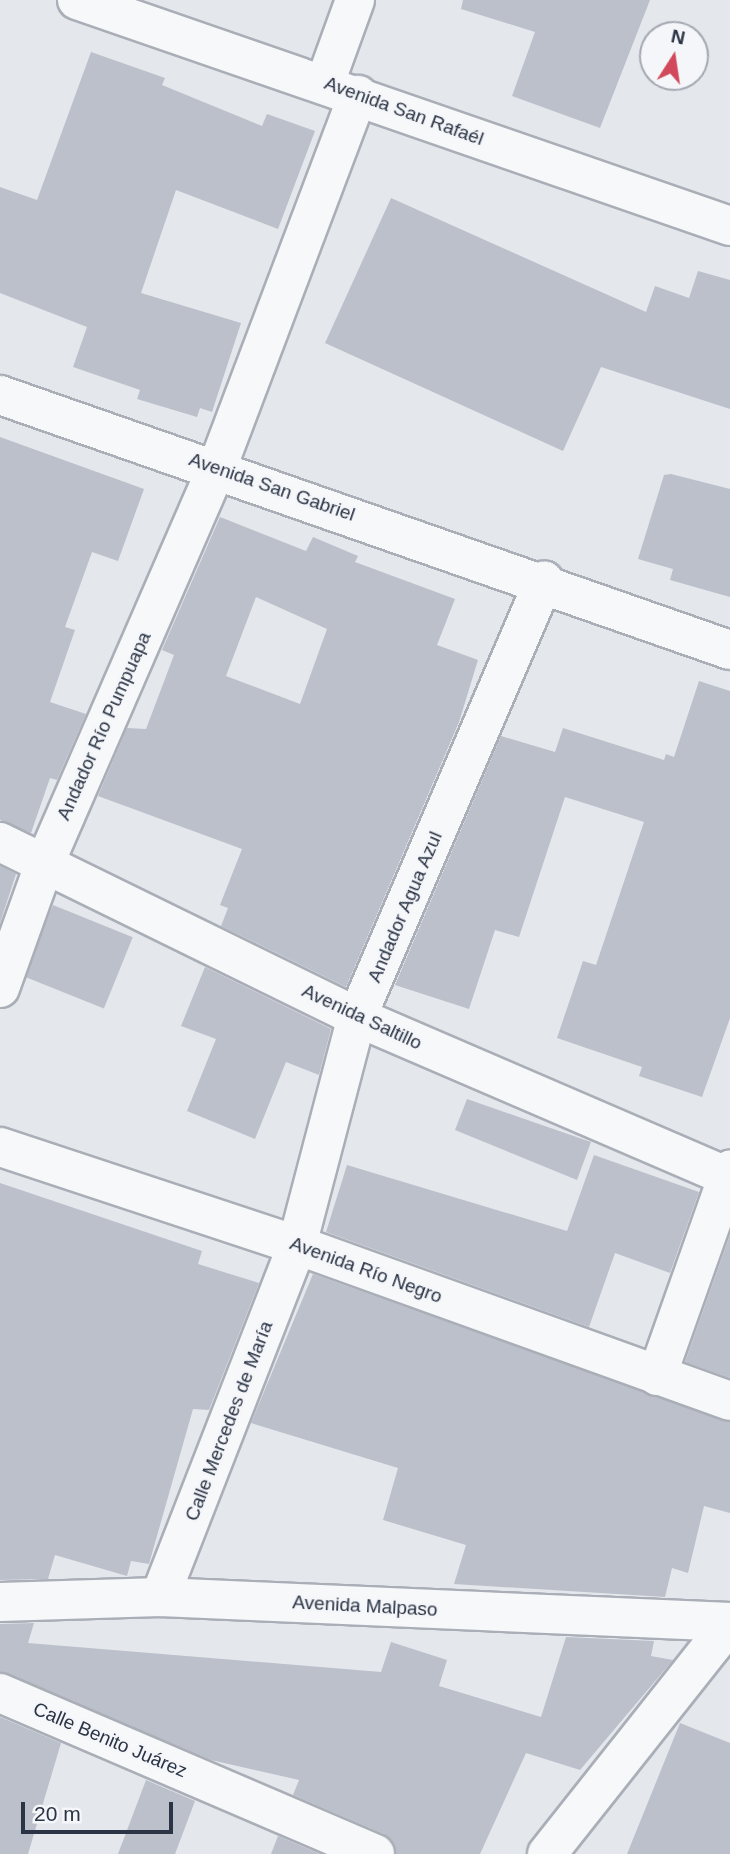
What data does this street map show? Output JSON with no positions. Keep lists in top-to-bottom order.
{
  "streets": {
    "street": [
      "Avenida San Rafaél",
      "Avenida San Gabriel",
      "Andador Río Pumpuapa",
      "Andador Agua Azul",
      "Avenida Saltillo",
      "Avenida Río Negro",
      "Calle Mercedes de María",
      "Avenida Malpaso",
      "Calle Benito Juárez"
    ]
  },
  "crossings": [
    ["Avenida San Rafaél", "Andador Río Pumpuapa"],
    ["Avenida San Gabriel", "Andador Río Pumpuapa"],
    ["Avenida San Gabriel", "Andador Agua Azul"],
    ["Andador Río Pumpuapa", "Avenida Saltillo"],
    ["Andador Agua Azul", "Avenida Saltillo"],
    ["Andador Agua Azul", "Avenida Río Negro"],
    ["Andador Agua Azul", "Calle Mercedes de María"],
    ["Avenida Río Negro", "Calle Mercedes de María"],
    ["Calle Mercedes de María", "Avenida Malpaso"]
  ],
  "scale_bar": "20 m",
  "north": "top"
}
